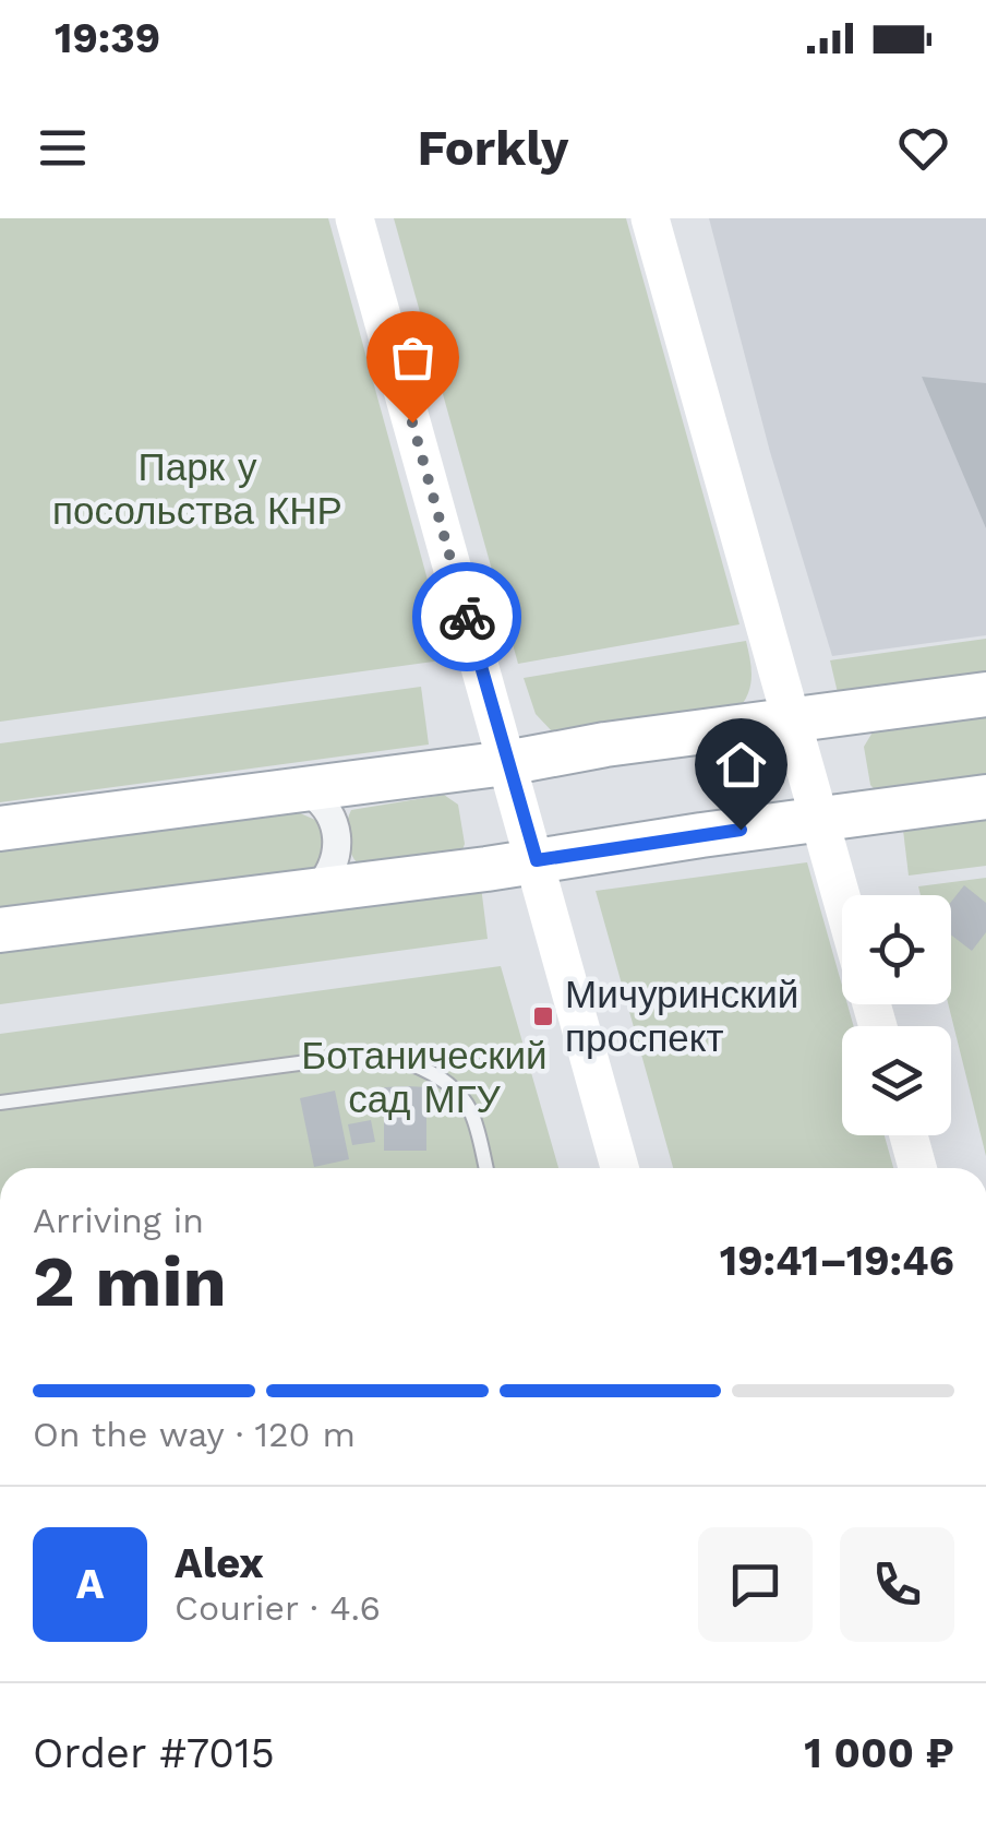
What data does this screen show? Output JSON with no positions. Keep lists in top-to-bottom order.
{
  "parks": ["Парк у посольства КНР", "Ботанический сад МГУ"],
  "places": {
    "transit": ["Мичуринский проспект"]
  },
  "page": {
    "status": "19:39",
    "header": "Forkly",
    "heading": ["2 min", "Arriving in", "19:41–19:46"],
    "panel": [
      "Alex",
      "Courier · 4.6",
      "Order #7015",
      "1 000 ₽"
    ],
    "bar": "On the way · 120 m",
    "round": "A"
  }
}
